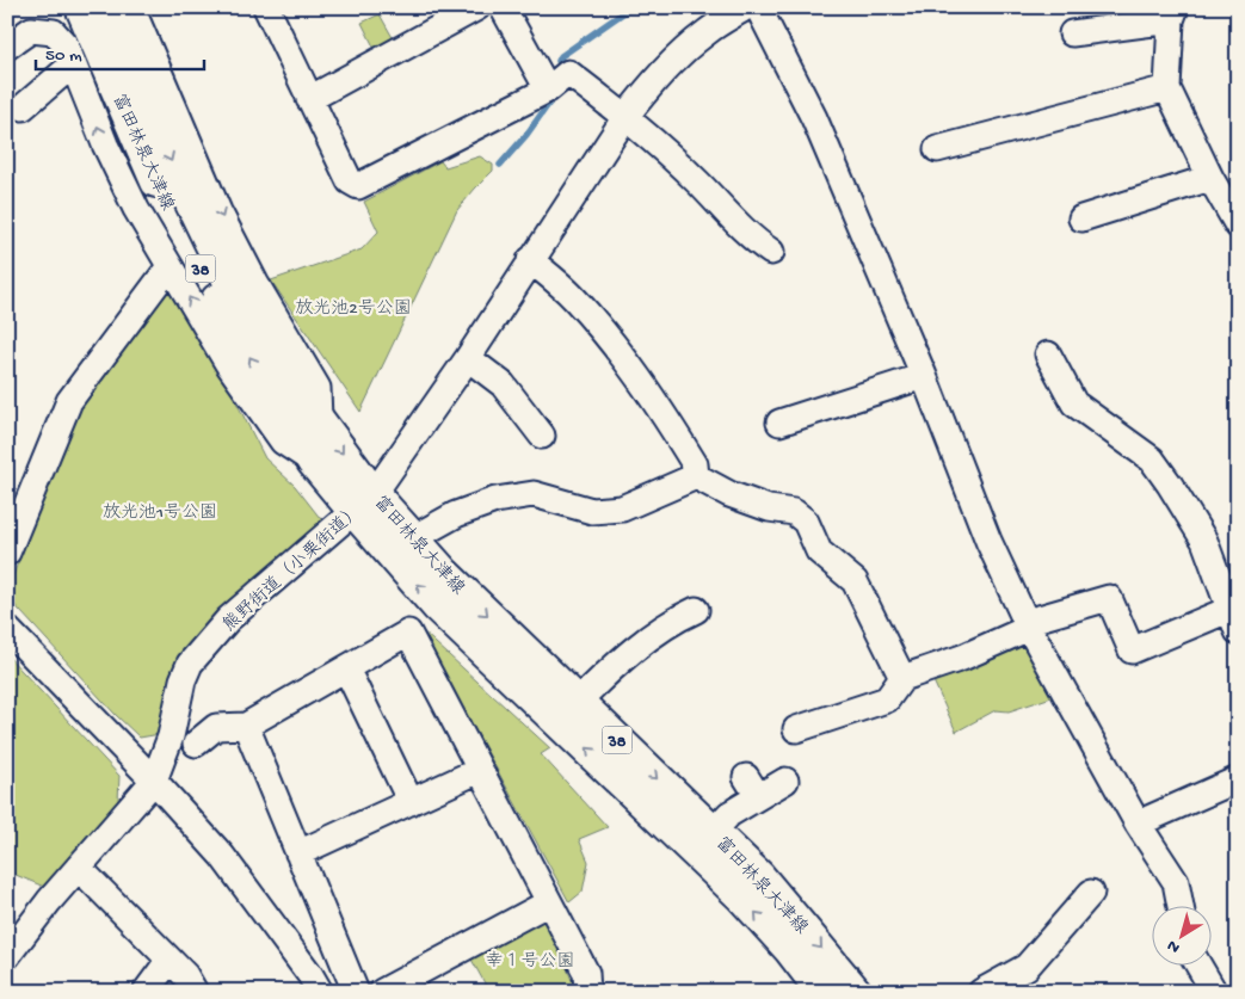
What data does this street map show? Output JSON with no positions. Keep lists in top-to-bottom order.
{
  "streets": {
    "main road": ["富田林泉大津線", "38"],
    "street": ["熊野街道（小栗街道）"]
  },
  "crossings": [
    ["富田林泉大津線", "熊野街道（小栗街道）"]
  ],
  "parks": ["放光池2号公園", "放光池1号公園", "幸１号公園"],
  "scale_bar": "50 m",
  "north": "bottom left"
}
